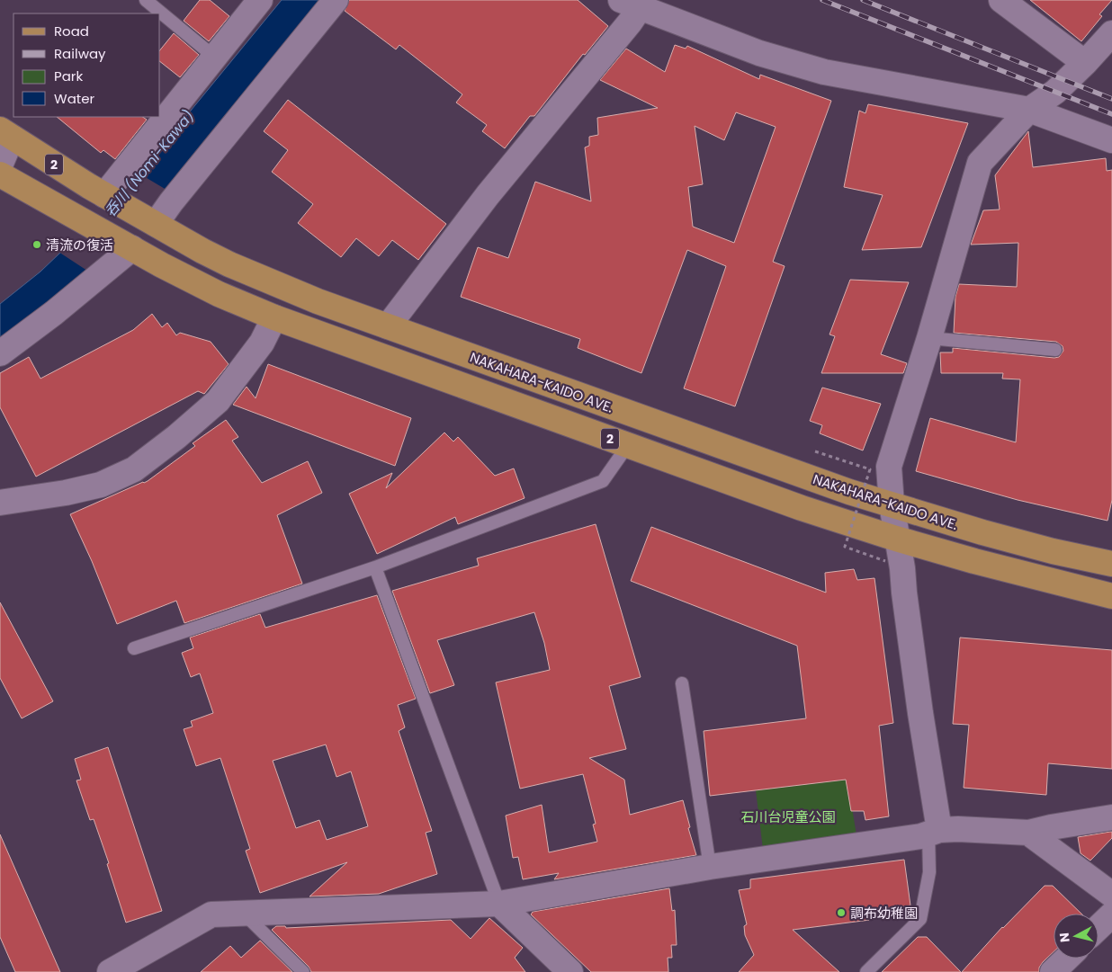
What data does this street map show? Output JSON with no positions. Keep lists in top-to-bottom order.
{
  "streets": {
    "main road": ["2", "NAKAHARA-KAIDO AVE."]
  },
  "water": ["呑川 (Nomi-Kawa)"],
  "parks": ["石川台児童公園"],
  "places": ["清流の復活", "調布幼稚園"],
  "legend": [
    "Road",
    "Railway",
    "Park",
    "Water"
  ],
  "north": "left"
}
